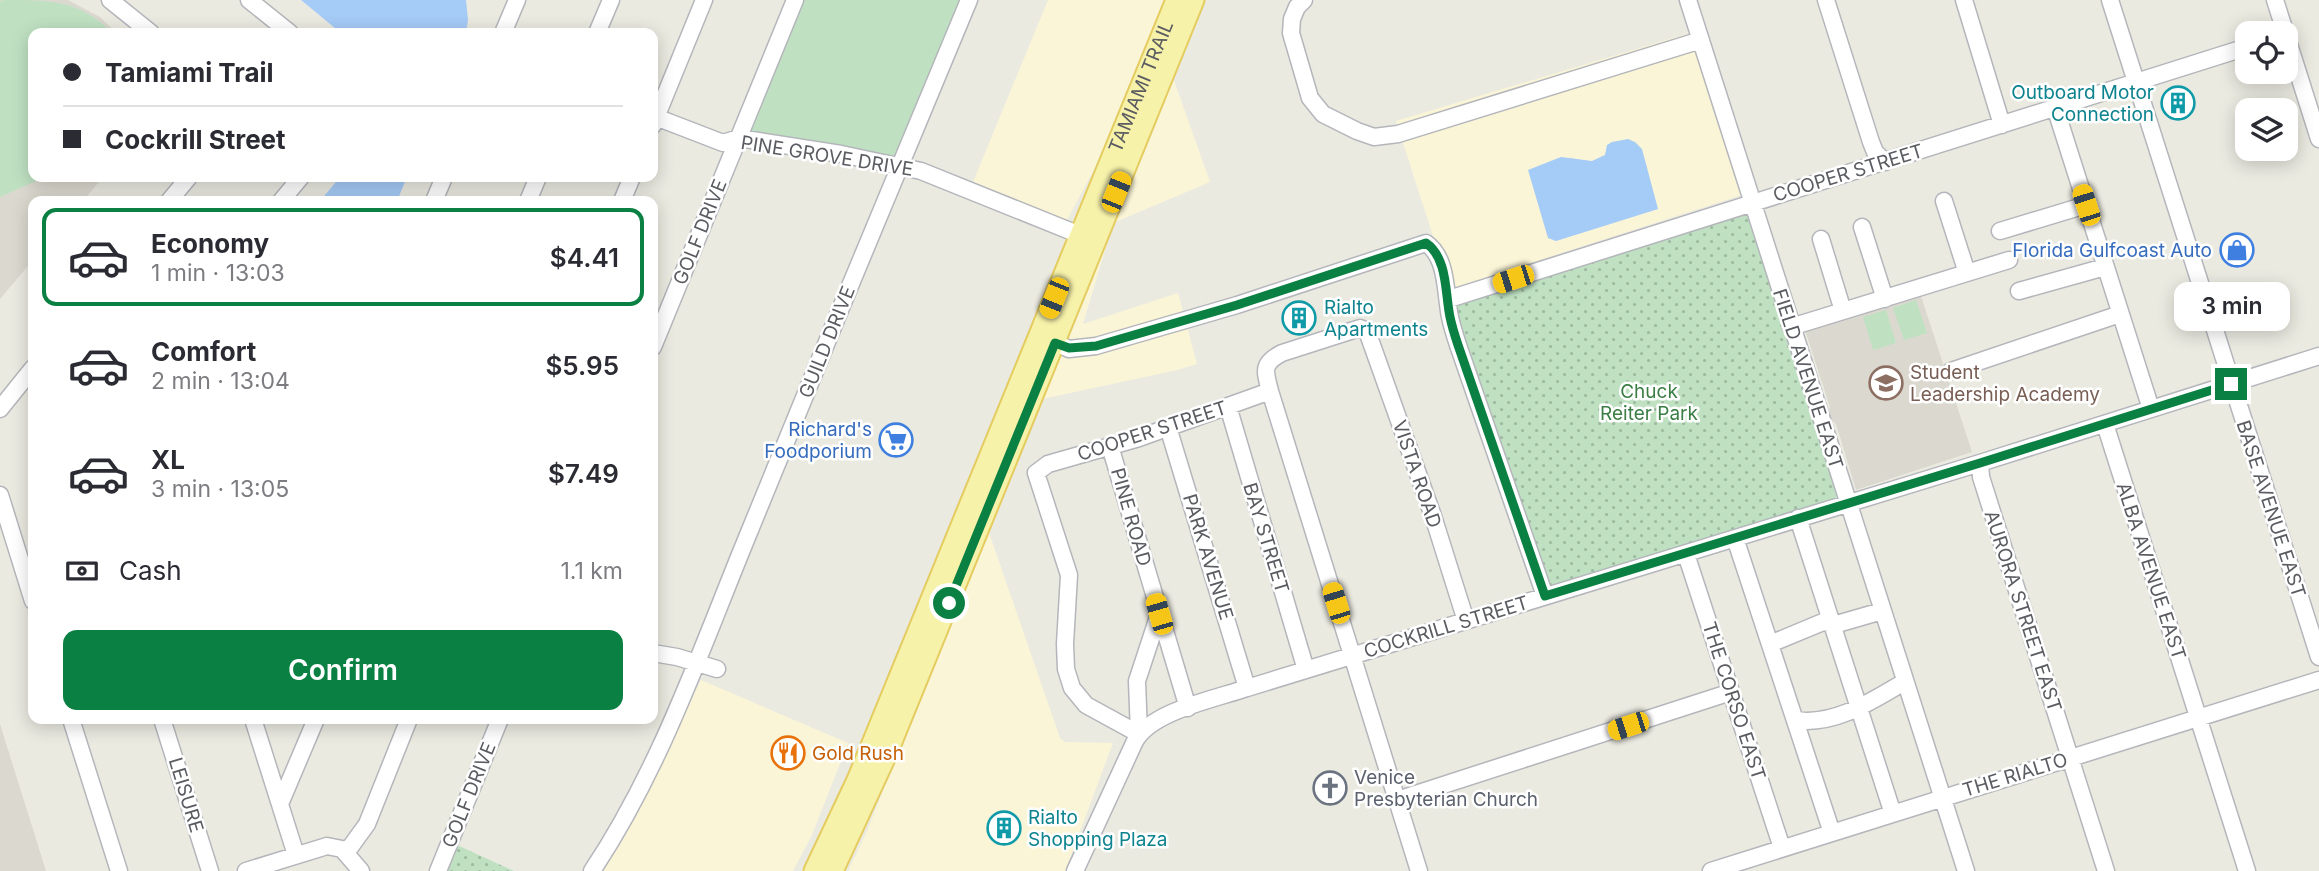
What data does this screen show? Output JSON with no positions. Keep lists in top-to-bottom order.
{
  "streets": {
    "main road": ["TAMIAMI TRAIL"],
    "street": [
      "PINE GROVE DRIVE",
      "COOPER STREET",
      "GOLF DRIVE",
      "GUILD DRIVE",
      "FIELD AVENUE EAST",
      "VISTA ROAD",
      "BASE AVENUE EAST",
      "PINE ROAD",
      "BAY STREET",
      "PARK AVENUE",
      "ALBA AVENUE EAST",
      "AURORA STREET EAST",
      "COCKRILL STREET",
      "THE CORSO EAST",
      "THE RIALTO",
      "LEISURE"
    ]
  },
  "crossings": [
    ["TAMIAMI TRAIL", "PINE GROVE DRIVE"],
    ["PINE GROVE DRIVE", "GOLF DRIVE"],
    ["PINE GROVE DRIVE", "GUILD DRIVE"],
    ["COOPER STREET", "FIELD AVENUE EAST"],
    ["COOPER STREET", "VISTA ROAD"],
    ["COOPER STREET", "BASE AVENUE EAST"],
    ["COOPER STREET", "PINE ROAD"],
    ["COOPER STREET", "BAY STREET"],
    ["COOPER STREET", "PARK AVENUE"],
    ["COOPER STREET", "COCKRILL STREET"],
    ["FIELD AVENUE EAST", "COCKRILL STREET"],
    ["FIELD AVENUE EAST", "THE RIALTO"],
    ["VISTA ROAD", "COCKRILL STREET"],
    ["BASE AVENUE EAST", "COCKRILL STREET"],
    ["PINE ROAD", "COCKRILL STREET"],
    ["BAY STREET", "COCKRILL STREET"],
    ["PARK AVENUE", "COCKRILL STREET"],
    ["ALBA AVENUE EAST", "COCKRILL STREET"],
    ["ALBA AVENUE EAST", "THE RIALTO"],
    ["AURORA STREET EAST", "COCKRILL STREET"],
    ["AURORA STREET EAST", "THE RIALTO"],
    ["COCKRILL STREET", "THE CORSO EAST"],
    ["THE CORSO EAST", "THE RIALTO"]
  ],
  "parks": ["Chuck Reiter Park"],
  "places": {
    "building": ["Outboard Motor Connection", "Rialto Apartments", "Rialto Shopping Plaza"],
    "shop": ["Florida Gulfcoast Auto"],
    "school or university": ["Student Leadership Academy"],
    "supermarket": ["Richard's Foodporium"],
    "restaurant": ["Gold Rush"],
    "church": ["Venice Presbyterian Church"]
  },
  "page": {
    "banner": ["Tamiami Trail", "Cockrill Street"],
    "list": [
      {
        "name": "Economy",
        "note": "1 min · 13:03",
        "value": "$4.41"
      },
      {
        "name": "Comfort",
        "note": "2 min · 13:04",
        "value": "$5.95"
      },
      {
        "name": "XL",
        "note": "3 min · 13:05",
        "value": "$7.49"
      }
    ],
    "bubble": "3 min",
    "pay": ["Cash", "1.1 km"],
    "buttons": "Confirm"
  }
}
